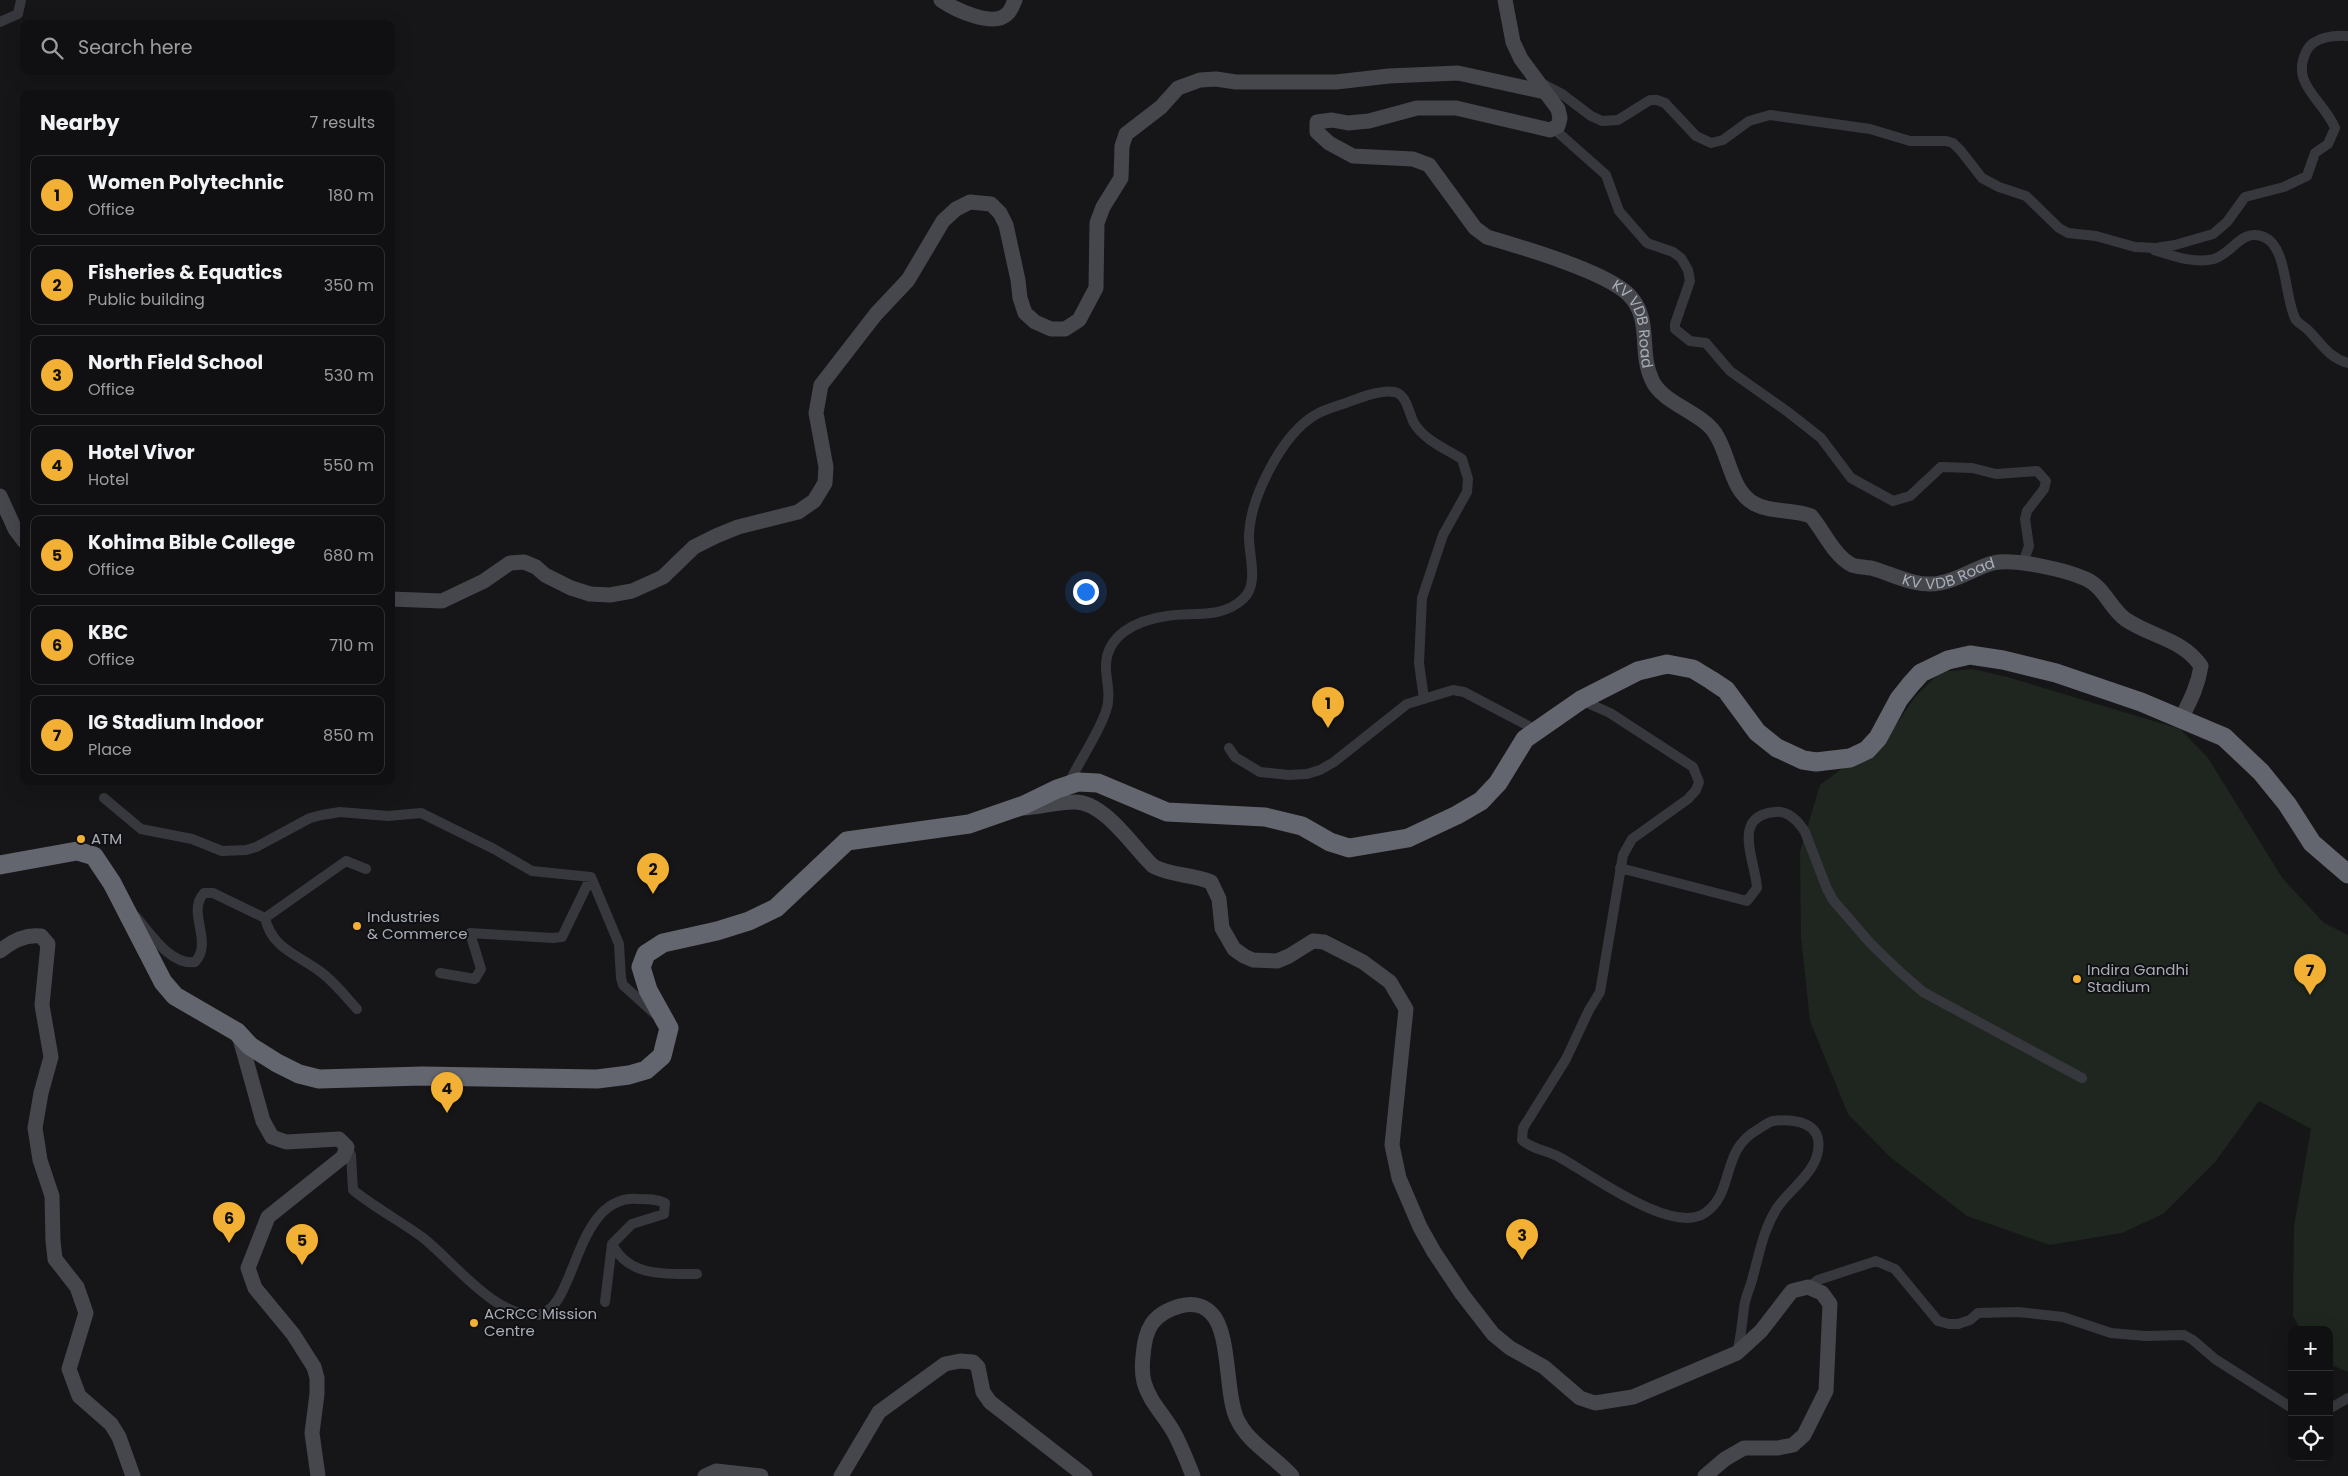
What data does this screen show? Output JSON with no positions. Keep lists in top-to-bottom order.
{
  "streets": {
    "street": ["KV VDB Road"]
  },
  "places": [
    "ATM",
    "Industries & Commerce",
    "Indira Gandhi Stadium",
    "ACRCC Mission Centre"
  ],
  "page": {
    "search": "Search here",
    "heading": ["Nearby", "7 results"],
    "list": [
      {
        "mark": "1",
        "name": "Women Polytechnic",
        "note": "Office",
        "value": "180 m"
      },
      {
        "mark": "2",
        "name": "Fisheries & Equatics",
        "note": "Public building",
        "value": "350 m"
      },
      {
        "mark": "3",
        "name": "North Field School",
        "note": "Office",
        "value": "530 m"
      },
      {
        "mark": "4",
        "name": "Hotel Vivor",
        "note": "Hotel",
        "value": "550 m"
      },
      {
        "mark": "5",
        "name": "Kohima Bible College",
        "note": "Office",
        "value": "680 m"
      },
      {
        "mark": "6",
        "name": "KBC",
        "note": "Office",
        "value": "710 m"
      },
      {
        "mark": "7",
        "name": "IG Stadium Indoor",
        "note": "Place",
        "value": "850 m"
      }
    ],
    "pins": [
      "1",
      "2",
      "7",
      "4",
      "6",
      "3",
      "5"
    ],
    "map_buttons": ["+", "−"]
  }
}
